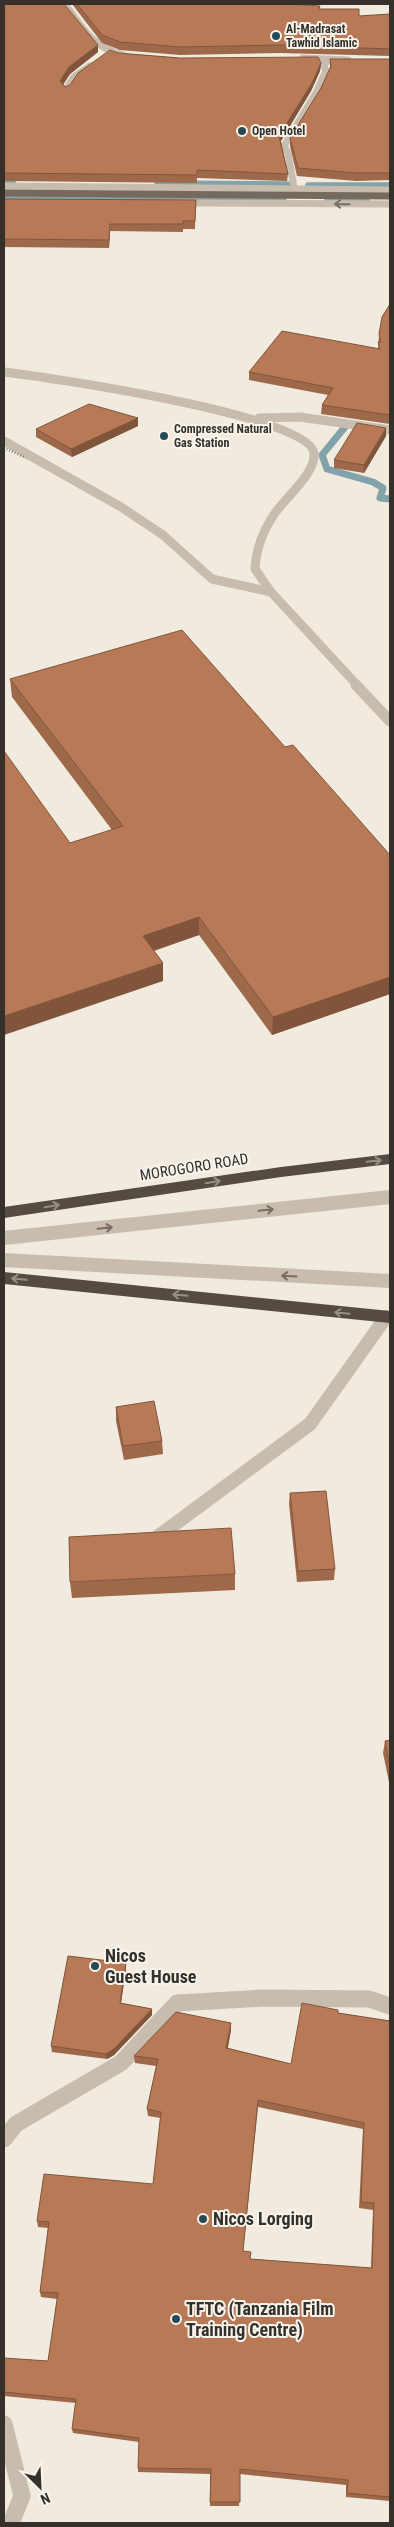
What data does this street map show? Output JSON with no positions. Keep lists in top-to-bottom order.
{
  "streets": {
    "highway": ["MOROGORO ROAD"]
  },
  "places": [
    "Al-Madrasat Tawhid Islamic",
    "Open Hotel",
    "Compressed Natural Gas Station",
    "Nicos Guest House",
    "Nicos Lorging",
    "TFTC (Tanzania Film Training Centre)"
  ],
  "north": "bottom right"
}
